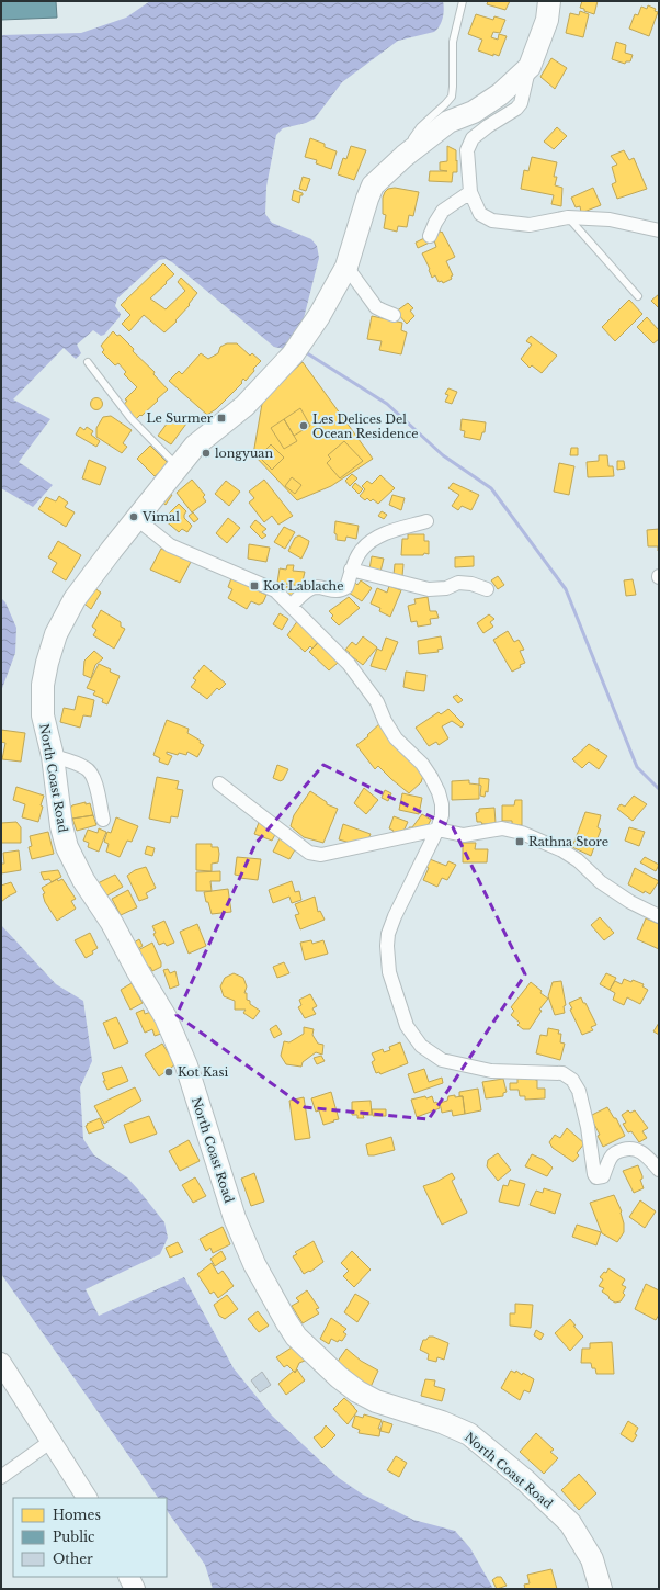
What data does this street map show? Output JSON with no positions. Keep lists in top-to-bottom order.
{
  "streets": {
    "main road": ["North Coast Road"]
  },
  "places": {
    "transit": ["Le Surmer", "Kot Lablache", "Rathna Store"],
    "other": [
      "Les Delices Del Ocean Residence",
      "longyuan",
      "Vimal",
      "Kot Kasi"
    ]
  },
  "legend": ["Homes", "Public", "Other"]
}
